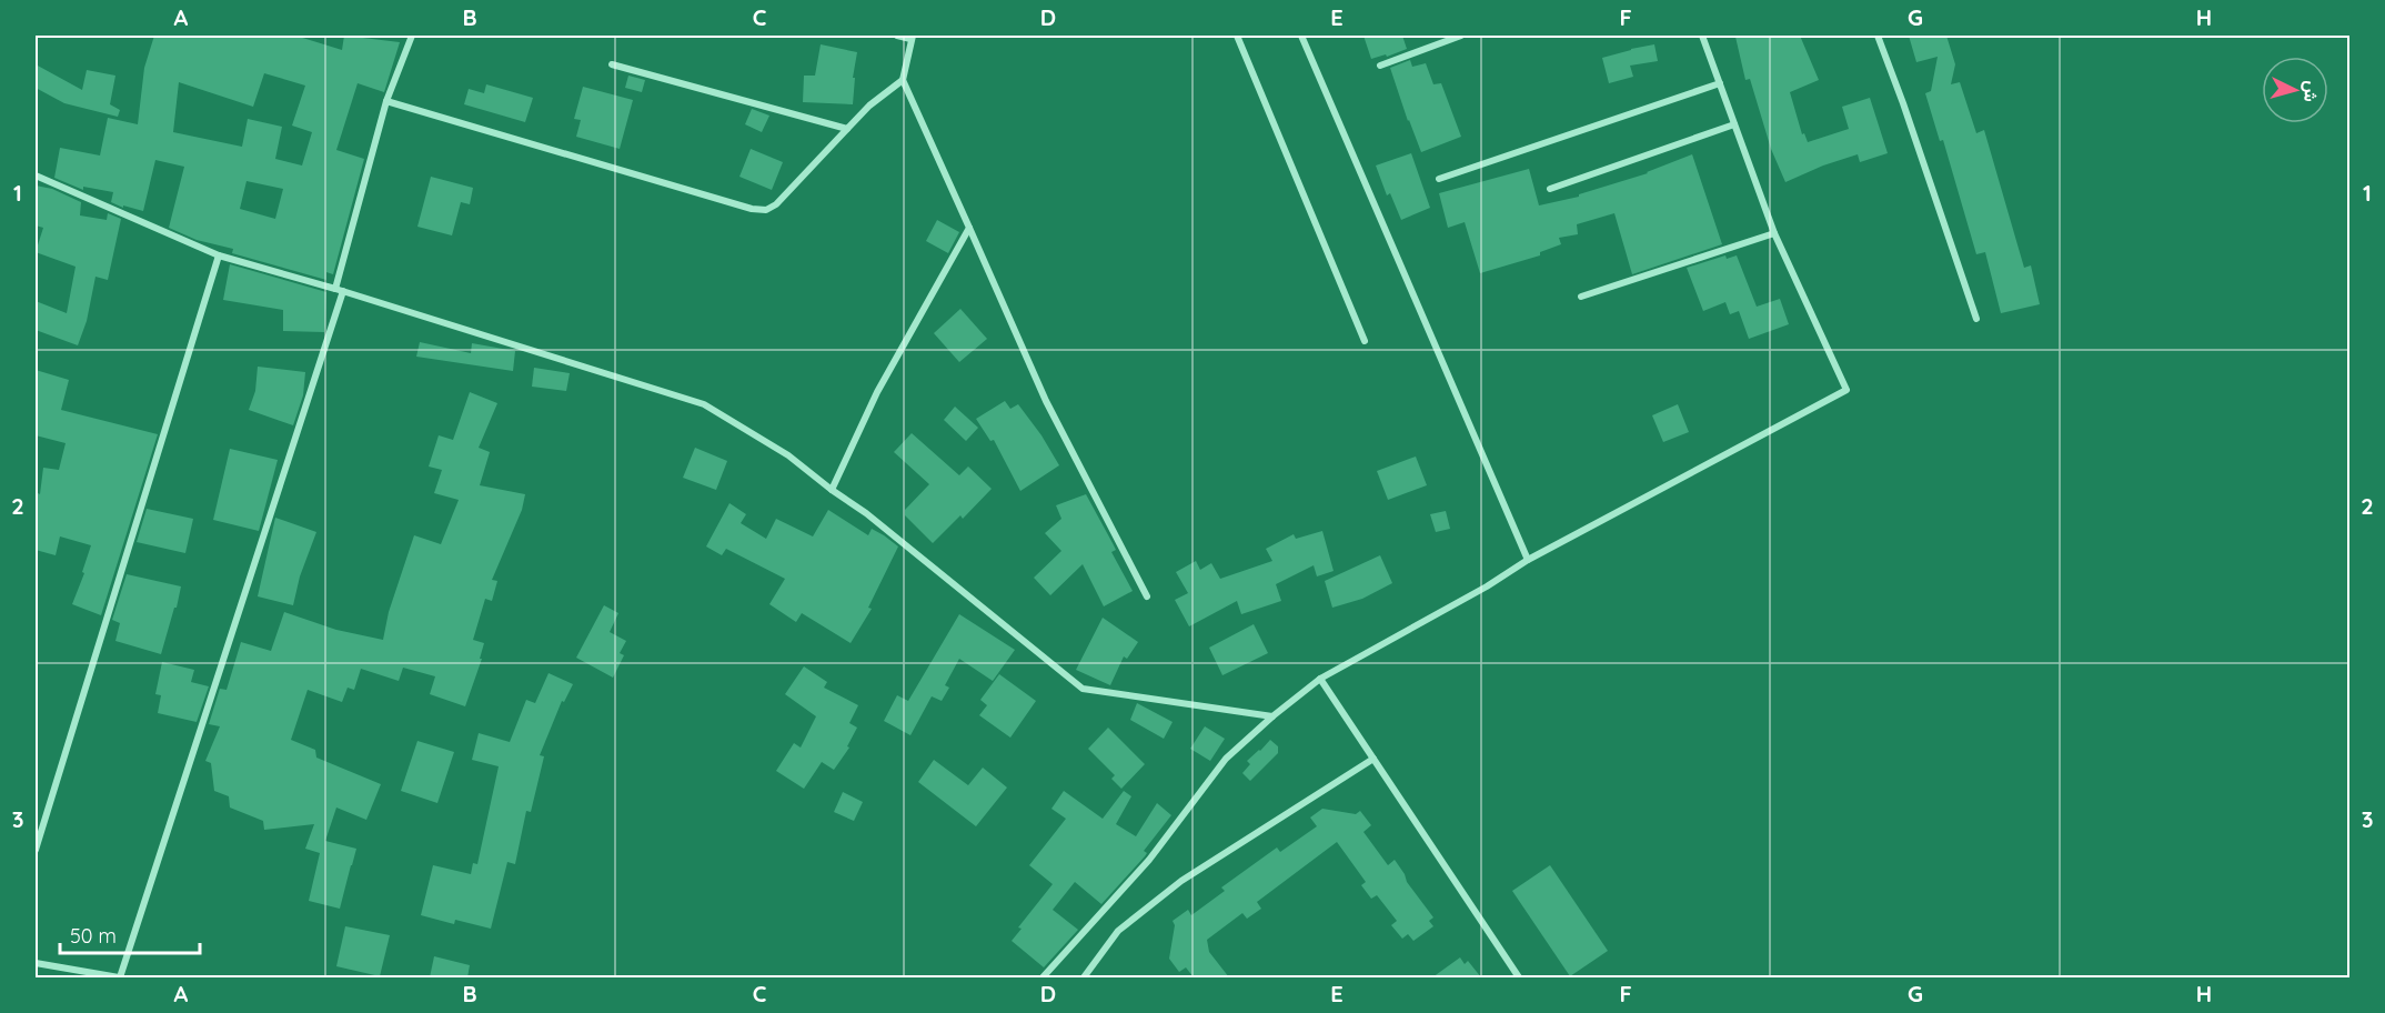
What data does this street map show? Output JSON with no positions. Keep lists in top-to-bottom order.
{
  "scale_bar": "50 m",
  "north": "right",
  "grid": {
    "columns": [
      "A",
      "B",
      "C",
      "D",
      "E",
      "F",
      "G",
      "H"
    ],
    "rows": ["1", "2", "3"]
  }
}
